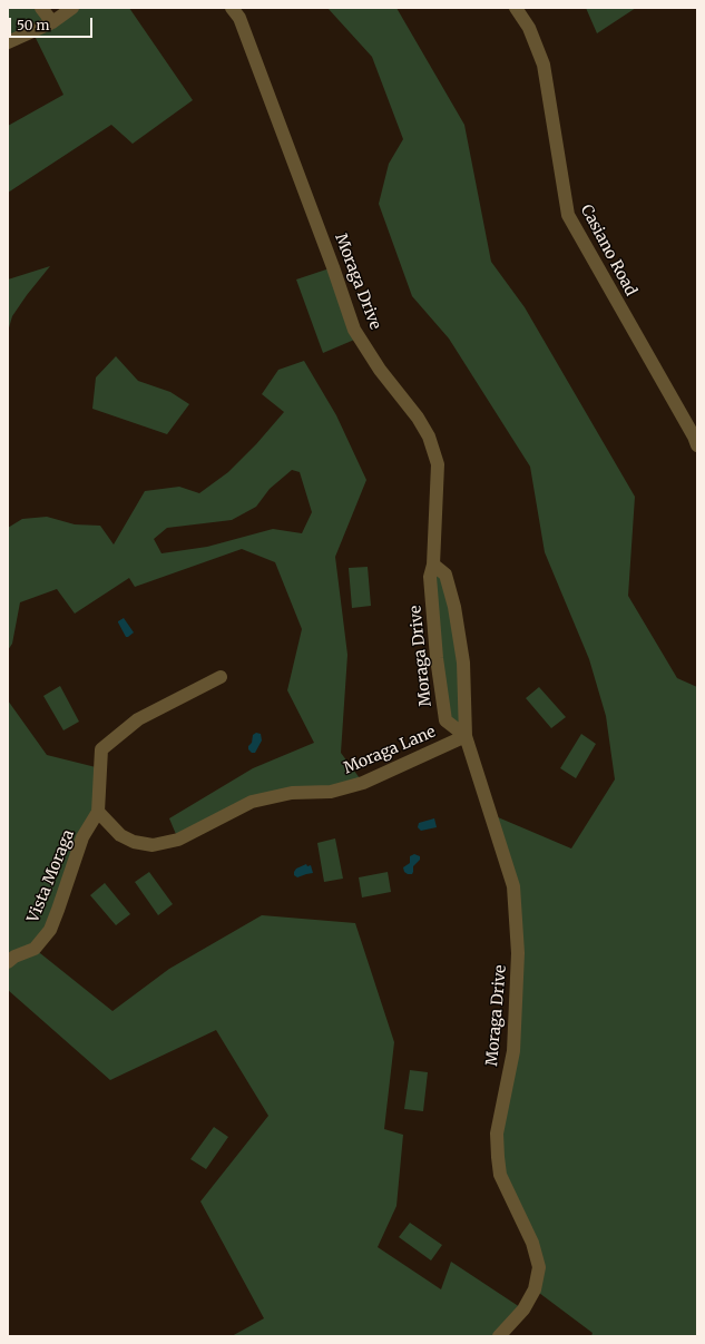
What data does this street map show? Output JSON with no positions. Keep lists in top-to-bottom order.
{
  "streets": {
    "street": [
      "Casiano Road",
      "Moraga Drive",
      "Moraga Lane",
      "Vista Moraga"
    ]
  },
  "crossings": [
    ["Moraga Drive", "Moraga Lane"],
    ["Moraga Lane", "Vista Moraga"]
  ],
  "scale_bar": "50 m"
}
